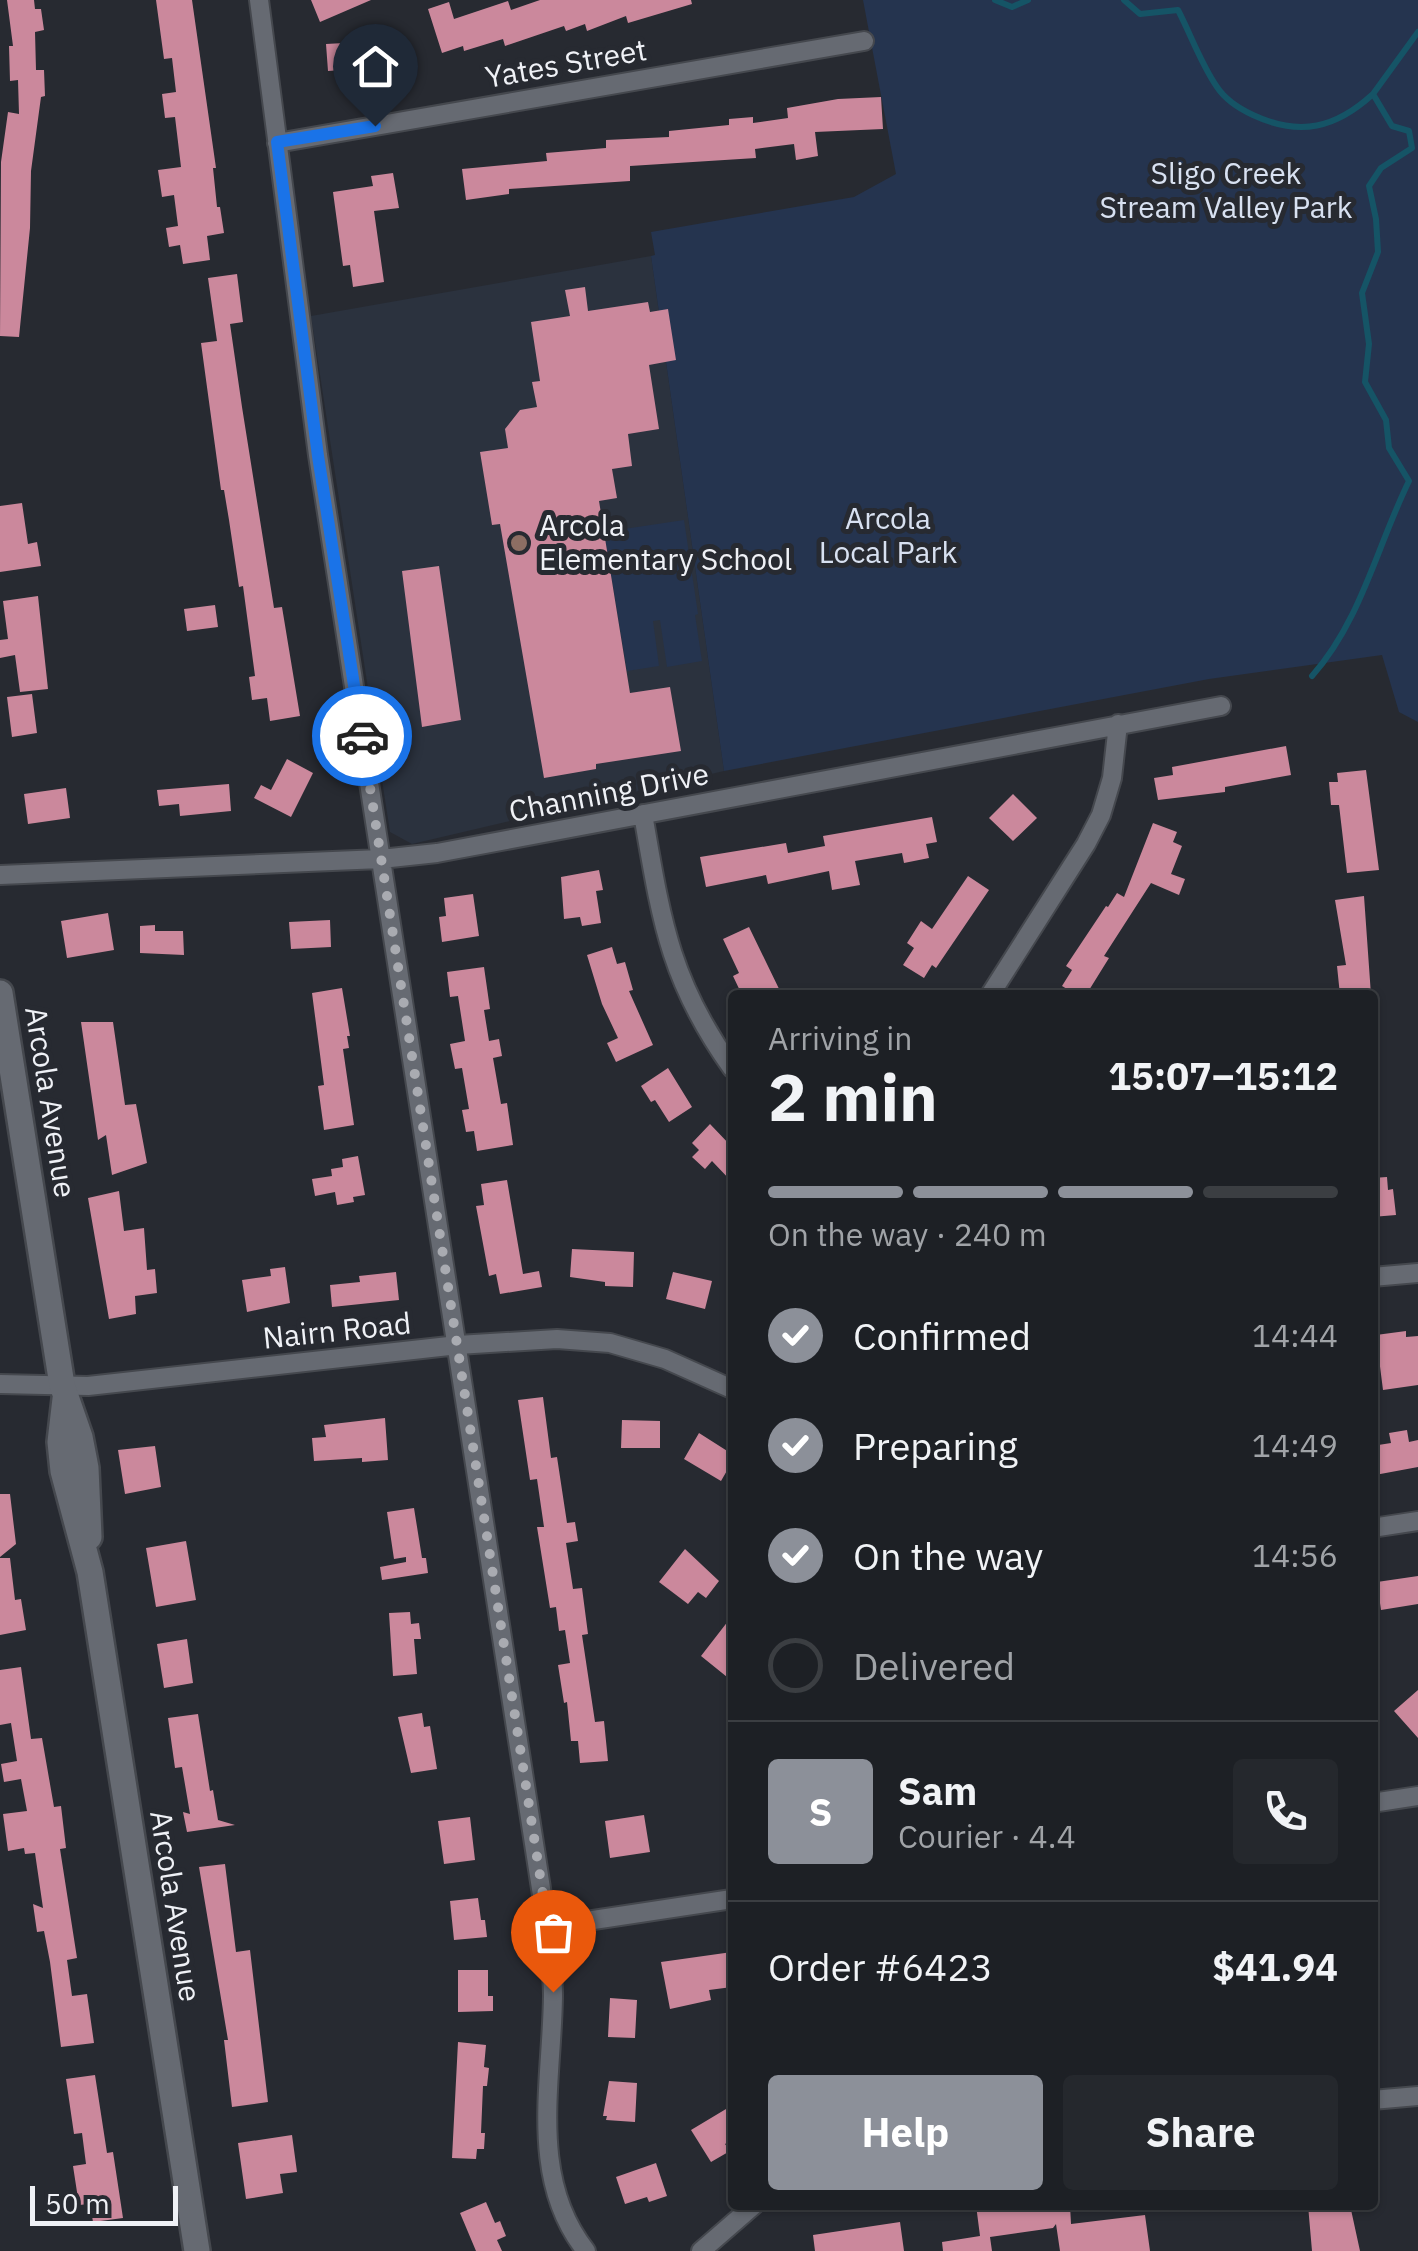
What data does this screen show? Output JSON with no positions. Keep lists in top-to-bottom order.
{
  "streets": {
    "street": [
      "Yates Street",
      "Channing Drive",
      "Arcola Avenue",
      "Nairn Road"
    ]
  },
  "crossings": [
    ["Arcola Avenue", "Nairn Road"]
  ],
  "parks": ["Sligo Creek Stream Valley Park", "Arcola Local Park"],
  "places": ["Arcola Elementary School"],
  "scale_bar": "50 m",
  "page": {
    "heading": ["2 min", "Arriving in", "15:07–15:12"],
    "panel": [
      "Sam",
      "Courier · 4.4",
      "Order #6423",
      "$41.94"
    ],
    "bar": "On the way · 240 m",
    "list": [
      ["Confirmed", "14:44"],
      ["Preparing", "14:49"],
      ["On the way", "14:56"],
      "Delivered"
    ],
    "round": "S",
    "buttons": ["Help", "Share"],
    "scale": "50 m"
  }
}
